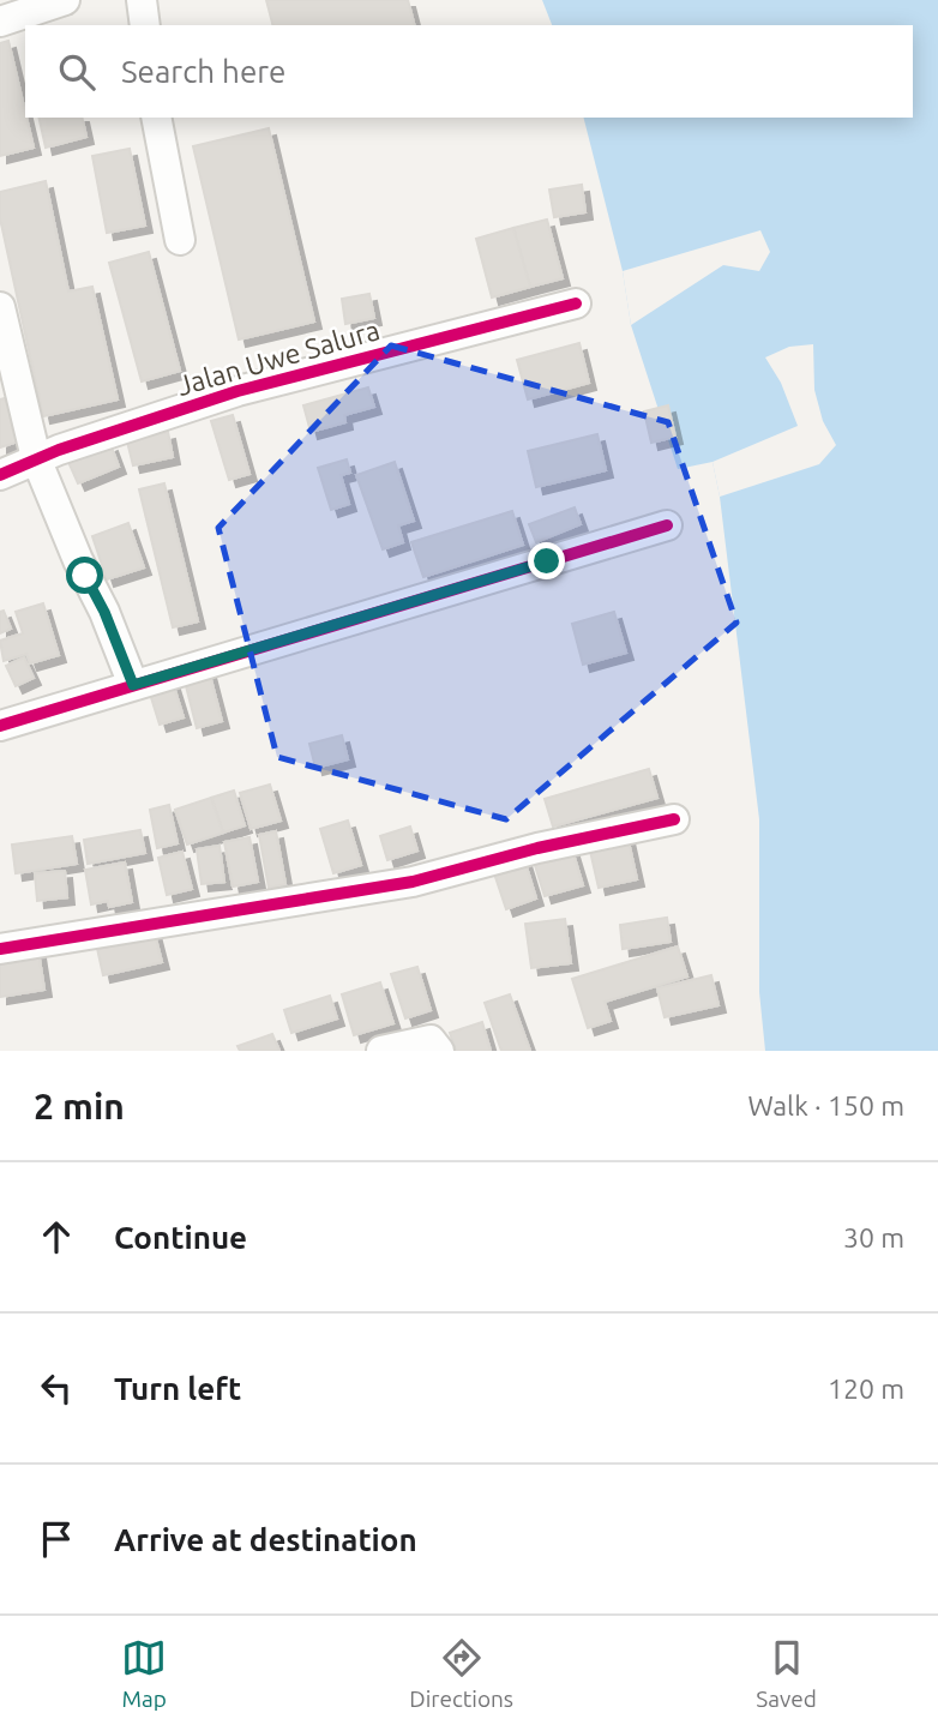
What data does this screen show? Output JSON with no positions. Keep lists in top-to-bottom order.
{
  "streets": {
    "street": ["Jalan Uwe Salura"]
  },
  "page": {
    "search": "Search here",
    "heading": ["2 min", "Walk · 150 m"],
    "list": [
      ["Continue", "30 m"],
      ["Turn left", "120 m"],
      "Arrive at destination"
    ],
    "nav": ["Map", "Directions", "Saved"]
  }
}
